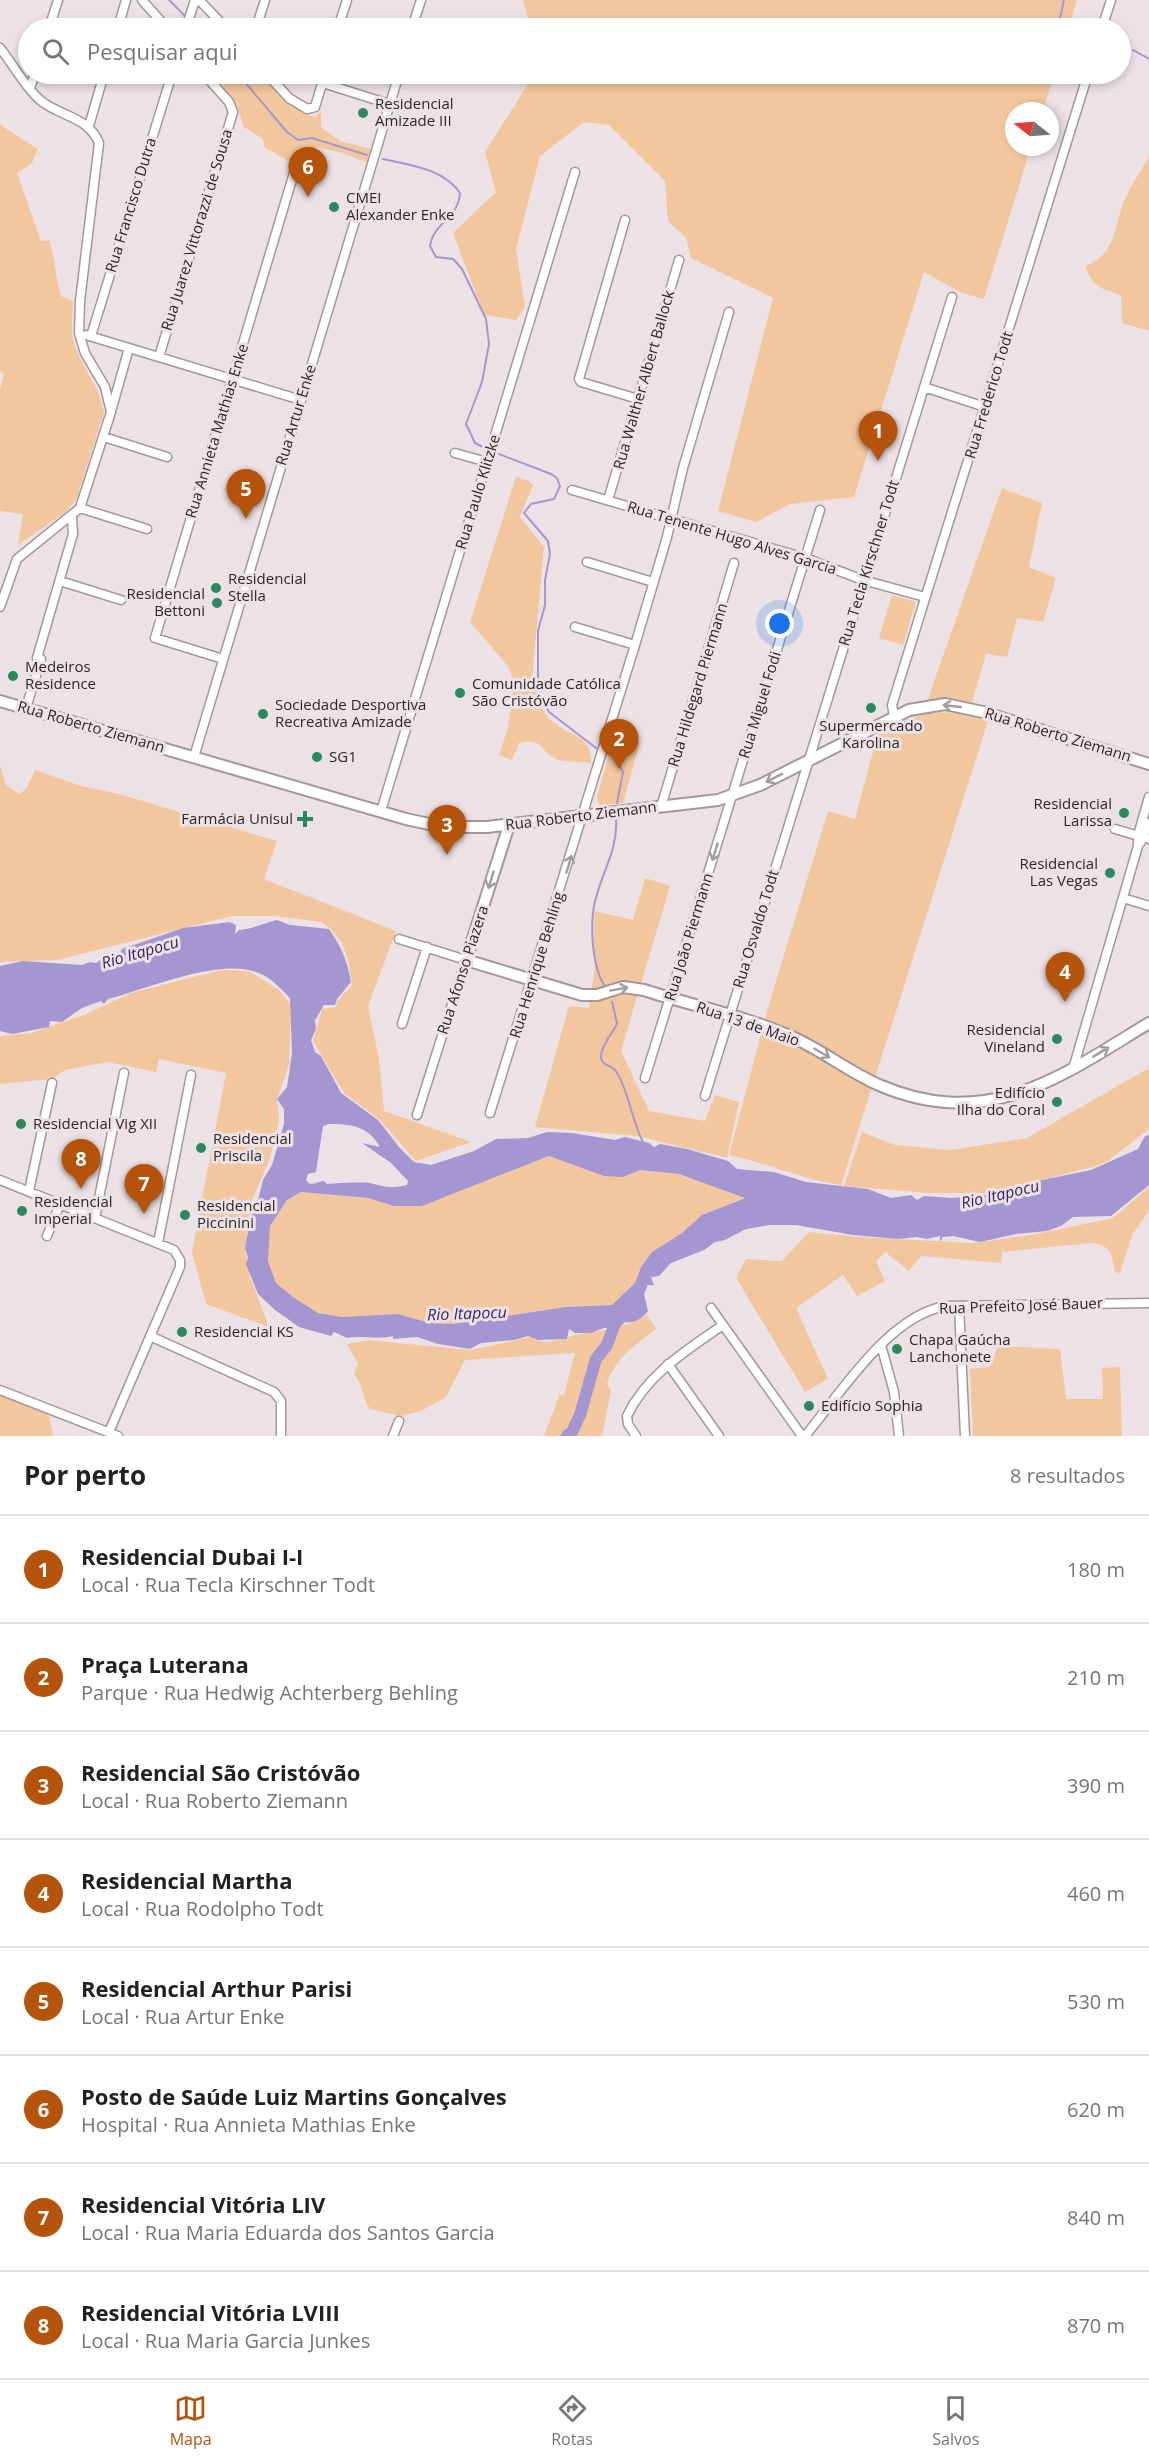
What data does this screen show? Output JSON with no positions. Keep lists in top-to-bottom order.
{
  "streets": {
    "main road": ["Rua Roberto Ziemann", "Rua Afonso Piazera", "Rua 13 de Maio"],
    "street": [
      "Rua Francisco Dutra",
      "Rua Juarez Vittorazzi de Sousa",
      "Rua Walther Albert Ballock",
      "Rua Frederico Todt",
      "Rua Artur Enke",
      "Rua Annieta Mathias Enke",
      "Rua Paulo Klitzke",
      "Rua Tenente Hugo Alves Garcia",
      "Rua Tecla Kirschner Todt",
      "Rua Hildegard Piermann",
      "Rua Miguel Fodi",
      "Rua Osvaldo Todt",
      "Rua João Piermann",
      "Rua Henrique Behling",
      "Rua Prefeito José Bauer"
    ]
  },
  "crossings": [
    ["Rua Walther Albert Ballock", "Rua Tenente Hugo Alves Garcia"],
    ["Rua Frederico Todt", "Rua Tenente Hugo Alves Garcia"],
    ["Rua Frederico Todt", "Rua Roberto Ziemann"],
    ["Rua Artur Enke", "Rua Annieta Mathias Enke"],
    ["Rua Artur Enke", "Rua Roberto Ziemann"],
    ["Rua Paulo Klitzke", "Rua Roberto Ziemann"],
    ["Rua Tenente Hugo Alves Garcia", "Rua Tecla Kirschner Todt"],
    ["Rua Tenente Hugo Alves Garcia", "Rua Miguel Fodi"],
    ["Rua Tenente Hugo Alves Garcia", "Rua Henrique Behling"],
    ["Rua Tecla Kirschner Todt", "Rua Roberto Ziemann"],
    ["Rua Tecla Kirschner Todt", "Rua Osvaldo Todt"],
    ["Rua Hildegard Piermann", "Rua Roberto Ziemann"],
    ["Rua Miguel Fodi", "Rua Roberto Ziemann"],
    ["Rua Miguel Fodi", "Rua João Piermann"],
    ["Rua Roberto Ziemann", "Rua Osvaldo Todt"],
    ["Rua Roberto Ziemann", "Rua João Piermann"],
    ["Rua Roberto Ziemann", "Rua Henrique Behling"],
    ["Rua Roberto Ziemann", "Rua Afonso Piazera"],
    ["Rua Osvaldo Todt", "Rua 13 de Maio"],
    ["Rua João Piermann", "Rua 13 de Maio"],
    ["Rua Henrique Behling", "Rua 13 de Maio"],
    ["Rua Afonso Piazera", "Rua 13 de Maio"]
  ],
  "one_way": ["Rua João Piermann", "Rua Afonso Piazera", "Rua 13 de Maio"],
  "water": ["Rio Itapocu"],
  "places": {
    "other": [
      "Residencial Amizade III",
      "CMEI Alexander Enke",
      "Residencial Stella",
      "Residencial Bettoni",
      "Medeiros Residence",
      "Comunidade Católica São Cristóvão",
      "Supermercado Karolina",
      "Sociedade Desportiva Recreativa Amizade",
      "SG1",
      "Residencial Larissa",
      "Residencial Las Vegas",
      "Residencial Vineland",
      "Edifício Ilha do Coral",
      "Residencial Vig XII",
      "Residencial Priscila",
      "Residencial Imperial",
      "Residencial Piccinini",
      "Residencial KS",
      "Chapa Gaúcha Lanchonete",
      "Edifício Sophia"
    ],
    "health": ["Farmácia Unisul"]
  },
  "north": "left",
  "page": {
    "search": "Pesquisar aqui",
    "pins": [
      "6",
      "1",
      "5",
      "2",
      "3",
      "4",
      "8",
      "7"
    ],
    "heading": ["Por perto", "8 resultados"],
    "list": [
      {
        "mark": "1",
        "name": "Residencial Dubai I-I",
        "note": "Local · Rua Tecla Kirschner Todt",
        "value": "180 m"
      },
      {
        "mark": "2",
        "name": "Praça Luterana",
        "note": "Parque · Rua Hedwig Achterberg Behling",
        "value": "210 m"
      },
      {
        "mark": "3",
        "name": "Residencial São Cristóvão",
        "note": "Local · Rua Roberto Ziemann",
        "value": "390 m"
      },
      {
        "mark": "4",
        "name": "Residencial Martha",
        "note": "Local · Rua Rodolpho Todt",
        "value": "460 m"
      },
      {
        "mark": "5",
        "name": "Residencial Arthur Parisi",
        "note": "Local · Rua Artur Enke",
        "value": "530 m"
      },
      {
        "mark": "6",
        "name": "Posto de Saúde Luiz Martins Gonçalves",
        "note": "Hospital · Rua Annieta Mathias Enke",
        "value": "620 m"
      },
      {
        "mark": "7",
        "name": "Residencial Vitória LIV",
        "note": "Local · Rua Maria Eduarda dos Santos Garcia",
        "value": "840 m"
      },
      {
        "mark": "8",
        "name": "Residencial Vitória LVIII",
        "note": "Local · Rua Maria Garcia Junkes",
        "value": "870 m"
      }
    ],
    "nav": ["Mapa", "Rotas", "Salvos"]
  }
}
